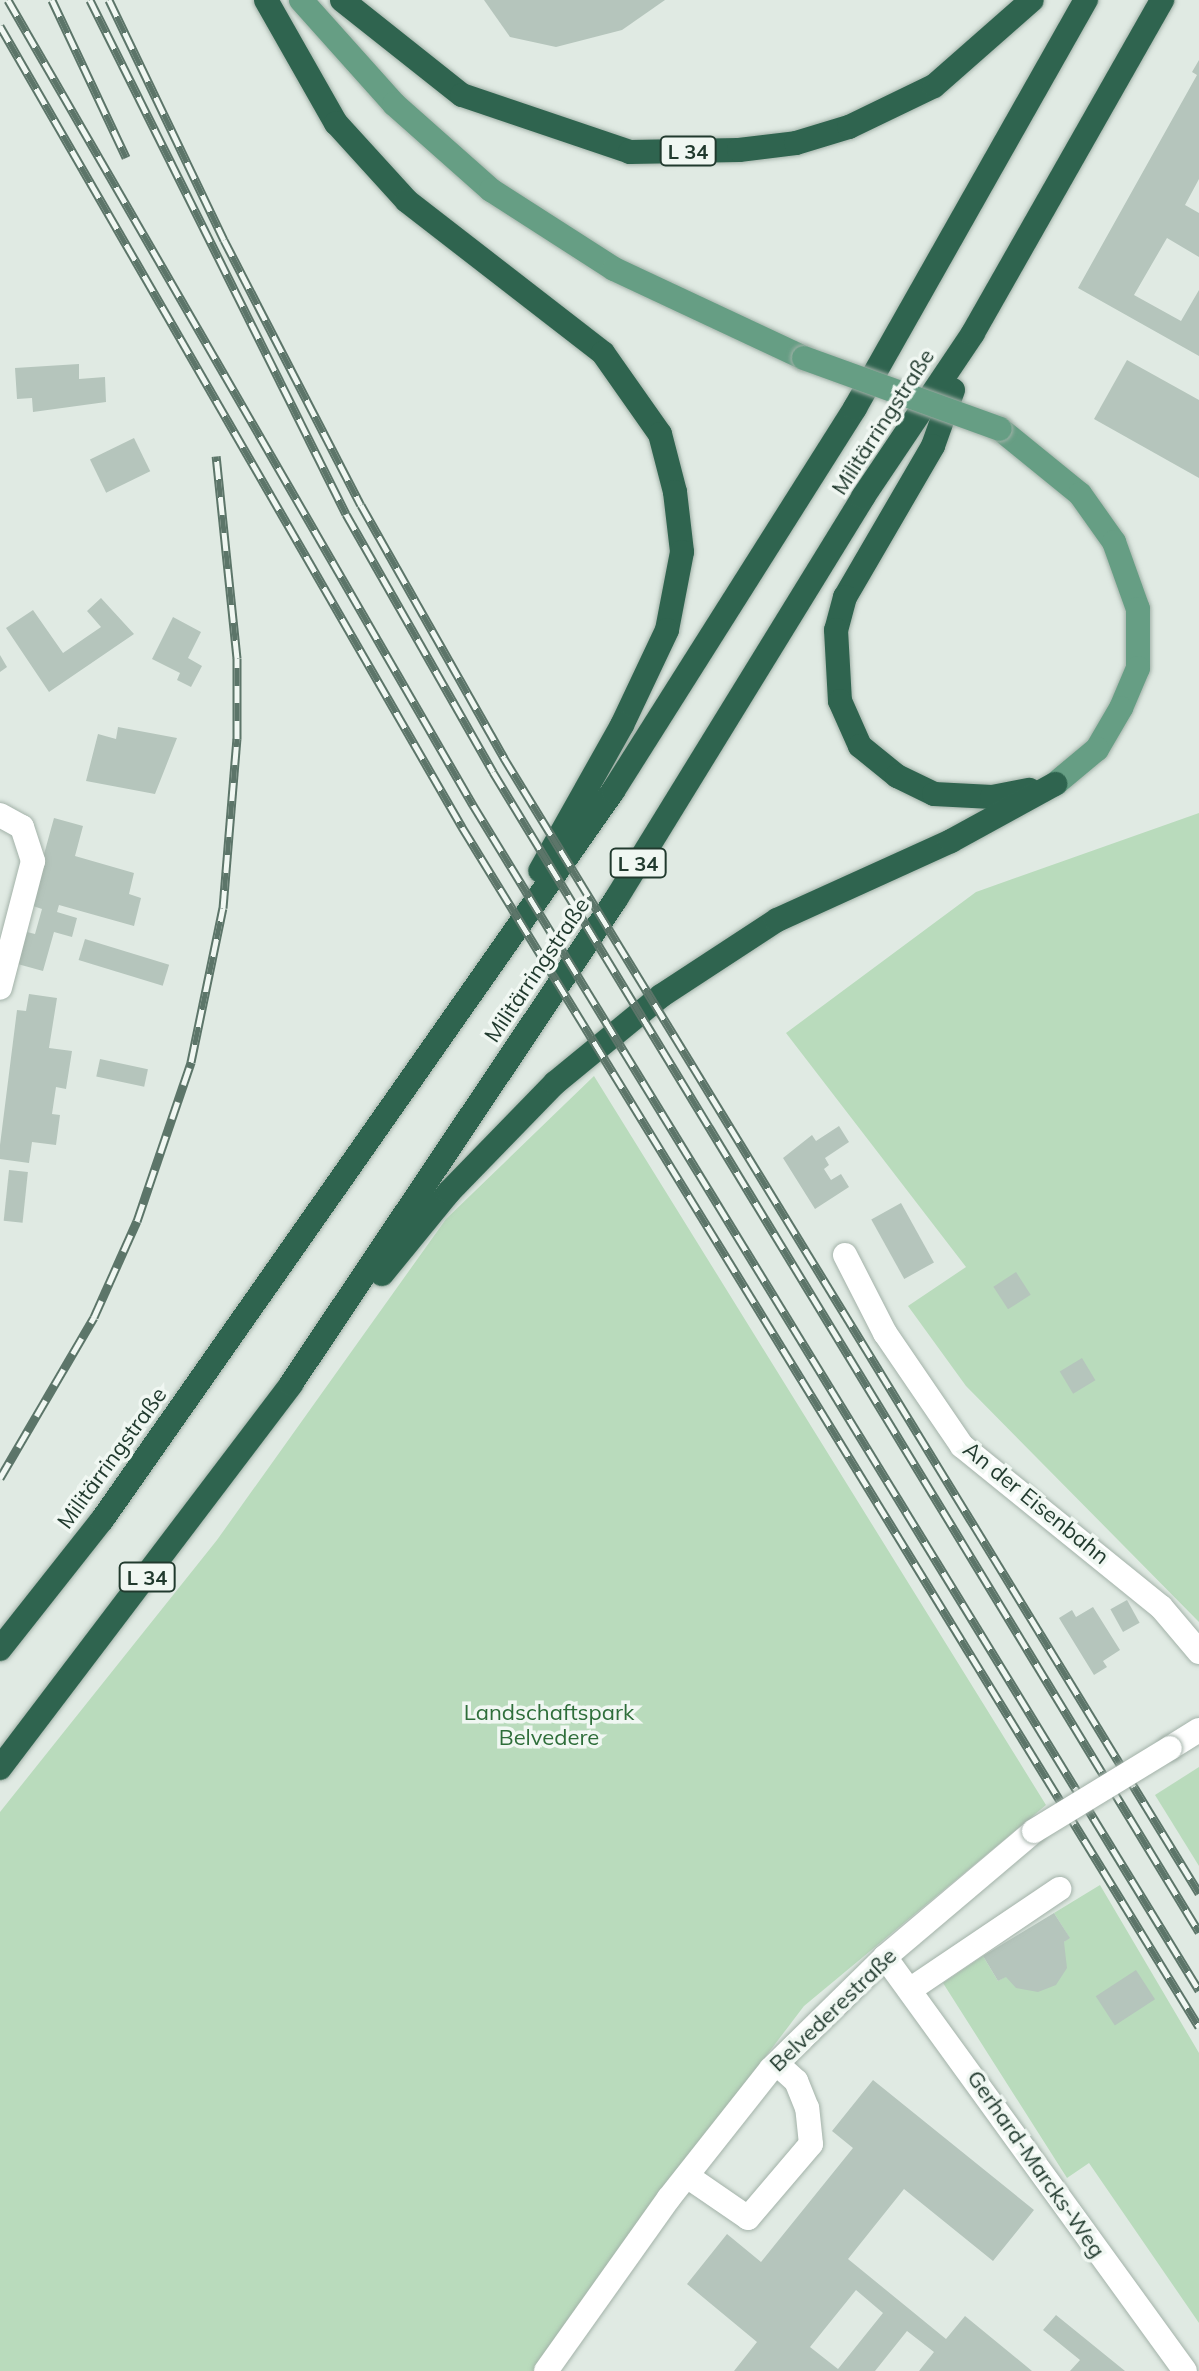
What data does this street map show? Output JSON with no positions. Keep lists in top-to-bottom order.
{
  "streets": {
    "highway": ["L 34", "Militärringstraße"],
    "street": ["An der Eisenbahn", "Belvederestraße", "Gerhard-Marcks-Weg"]
  },
  "crossings": [
    ["L 34", "Militärringstraße"],
    ["Belvederestraße", "Gerhard-Marcks-Weg"]
  ],
  "parks": ["Landschaftspark Belvedere"]
}
